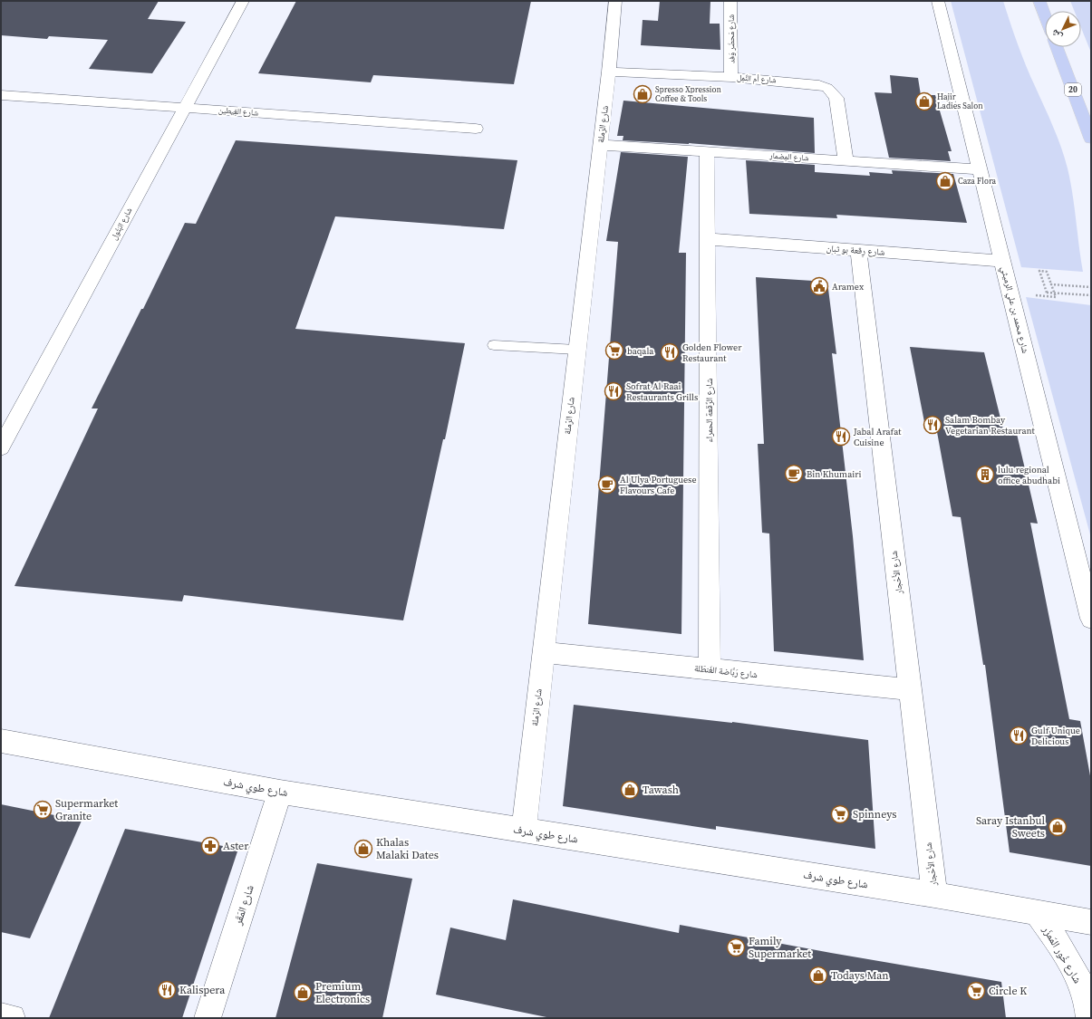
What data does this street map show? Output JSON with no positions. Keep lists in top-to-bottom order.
{
  "streets": {
    "main road": ["20"],
    "street": [
      "شارع مَحضَر وَفد",
      "شارع أم النَّمِل",
      "شارع الغِيطين",
      "شارع الرّملة",
      "شارع المِضمار",
      "شارع البَتُول",
      "شارع رِقعة بو ثبان",
      "شارع محمد بن علي الرميثي",
      "شارع الرِّقعة الحمراء",
      "شارع الأَحْجار",
      "شارع رَبَّاضة الغَنطَلة",
      "شارع طوي شرف",
      "شارع المَقَر",
      "شارع خُور المَمزَر"
    ]
  },
  "crossings": [
    ["شارع مَحضَر وَفد", "شارع أم النَّمِل"],
    ["شارع أم النَّمِل", "شارع الرّملة"],
    ["شارع أم النَّمِل", "شارع المِضمار"],
    ["شارع الغِيطين", "شارع البَتُول"],
    ["شارع الرّملة", "شارع المِضمار"],
    ["شارع الرّملة", "شارع رَبَّاضة الغَنطَلة"],
    ["شارع الرّملة", "شارع طوي شرف"],
    ["شارع المِضمار", "شارع محمد بن علي الرميثي"],
    ["شارع المِضمار", "شارع الرِّقعة الحمراء"],
    ["شارع رِقعة بو ثبان", "شارع محمد بن علي الرميثي"],
    ["شارع رِقعة بو ثبان", "شارع الرِّقعة الحمراء"],
    ["شارع رِقعة بو ثبان", "شارع الأَحْجار"],
    ["شارع الرِّقعة الحمراء", "شارع رَبَّاضة الغَنطَلة"],
    ["شارع الأَحْجار", "شارع رَبَّاضة الغَنطَلة"],
    ["شارع الأَحْجار", "شارع طوي شرف"],
    ["شارع طوي شرف", "شارع المَقَر"],
    ["شارع طوي شرف", "شارع خُور المَمزَر"]
  ],
  "places": {
    "shop": [
      "Spresso Xpression Coffee & Tools",
      "Hajir Ladies Salon",
      "Caza Flora",
      "Tawash",
      "Saray Istanbul Sweets",
      "Khalas Malaki Dates",
      "Todays Man",
      "Premium Electronics"
    ],
    "public building": ["Aramex"],
    "supermarket": [
      "baqala",
      "Supermarket Granite",
      "Spinneys",
      "Family Supermarket",
      "Circle K"
    ],
    "restaurant": [
      "Golden Flower Restaurant",
      "Sofrat Al Raai Restaurants Grills",
      "Salam Bombay Vegetarian Restaurant",
      "Jabal Arafat Cuisine",
      "Gulf Unique Delicious",
      "Kalispera"
    ],
    "cafe": ["Bin Khumairi", "Al Ulya Portuguese Flavours Cafe"],
    "building": ["lulu regional office abudhabi"],
    "pharmacy": ["Aster"]
  },
  "north": "bottom left"
}
